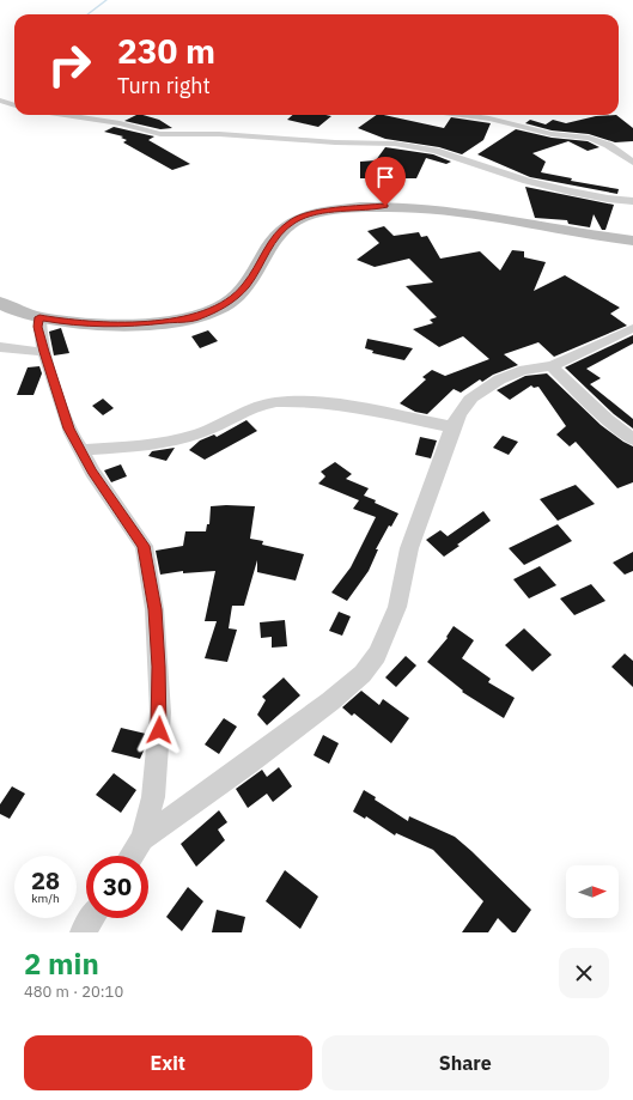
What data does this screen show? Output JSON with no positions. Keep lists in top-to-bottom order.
{
  "north": "right",
  "page": {
    "turn": ["230 m", "Turn right"],
    "speed": "28 km/h",
    "limit": "30",
    "heading": ["2 min", "480 m · 20:10"],
    "buttons": ["Exit", "Share"]
  }
}
